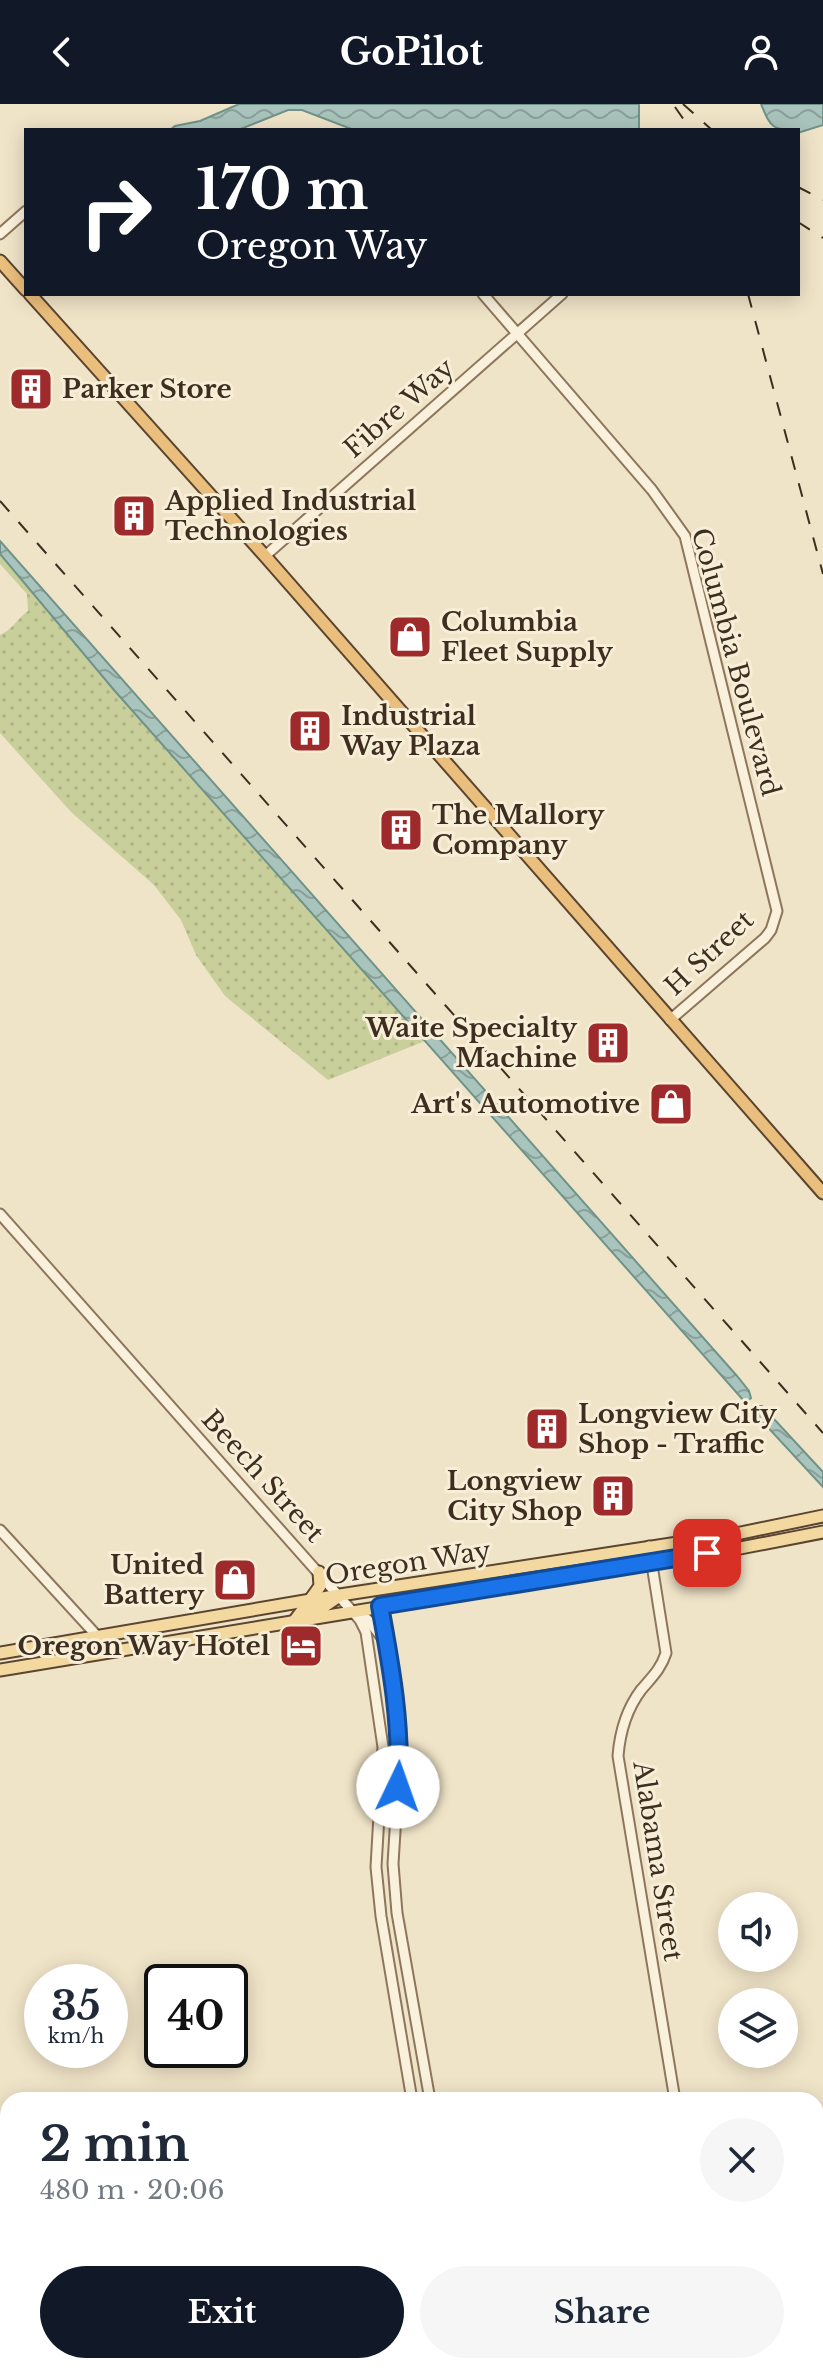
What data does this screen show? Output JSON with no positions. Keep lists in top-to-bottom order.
{
  "streets": {
    "main road": ["Oregon Way"],
    "street": [
      "Fibre Way",
      "Columbia Boulevard",
      "H Street",
      "Beech Street",
      "Alabama Street"
    ]
  },
  "crossings": [
    ["Fibre Way", "Columbia Boulevard"],
    ["Columbia Boulevard", "H Street"],
    ["Beech Street", "Oregon Way"],
    ["Oregon Way", "Alabama Street"]
  ],
  "places": {
    "building": [
      "Parker Store",
      "Applied Industrial Technologies",
      "Industrial Way Plaza",
      "The Mallory Company",
      "Waite Specialty Machine",
      "Longview City Shop - Traffic",
      "Longview City Shop"
    ],
    "shop": ["Columbia Fleet Supply", "Art's Automotive", "United Battery"],
    "hotel": ["Oregon Way Hotel"]
  },
  "page": {
    "header": "GoPilot",
    "turn": ["170 m", "Oregon Way"],
    "speed": "35 km/h",
    "limit": "40",
    "heading": ["2 min", "480 m · 20:06"],
    "buttons": ["Exit", "Share"]
  }
}
